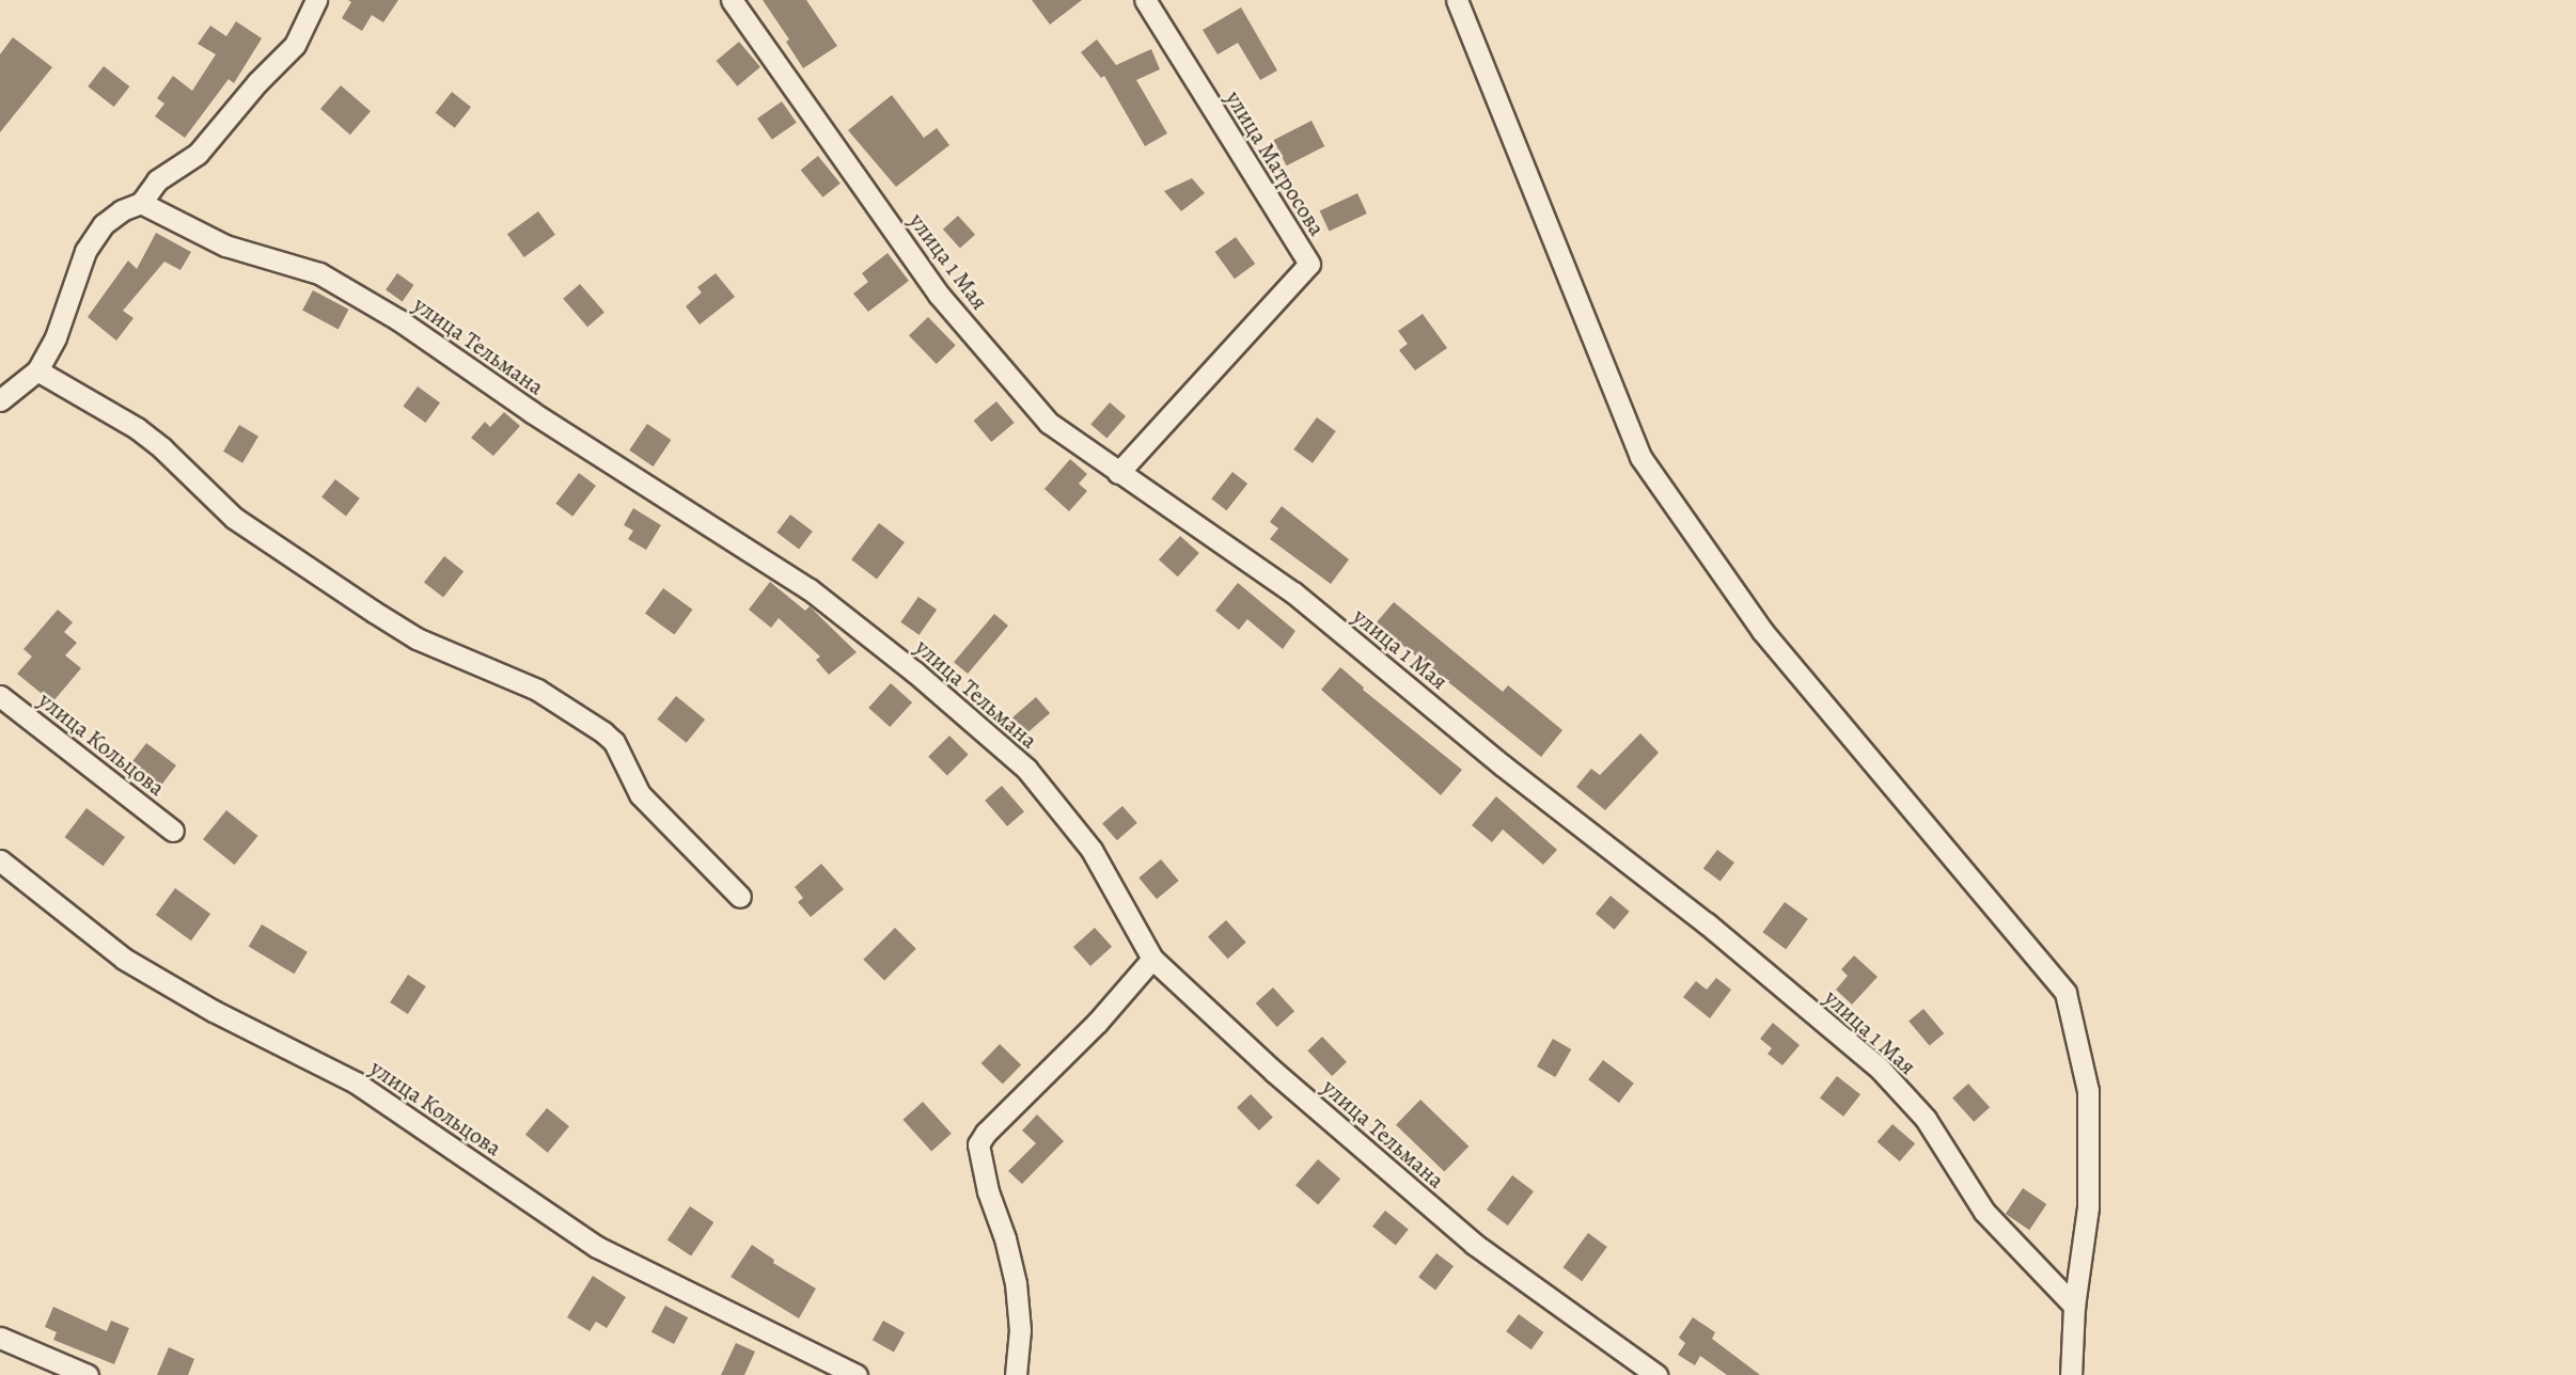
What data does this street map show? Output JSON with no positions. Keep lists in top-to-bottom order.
{
  "streets": {
    "street": [
      "улица Матросова",
      "улица 1 Мая",
      "улица Тельмана",
      "улица Кольцoва",
      "улица Кольцова"
    ]
  },
  "crossings": [
    ["улица Матросова", "улица 1 Мая"]
  ]
}
